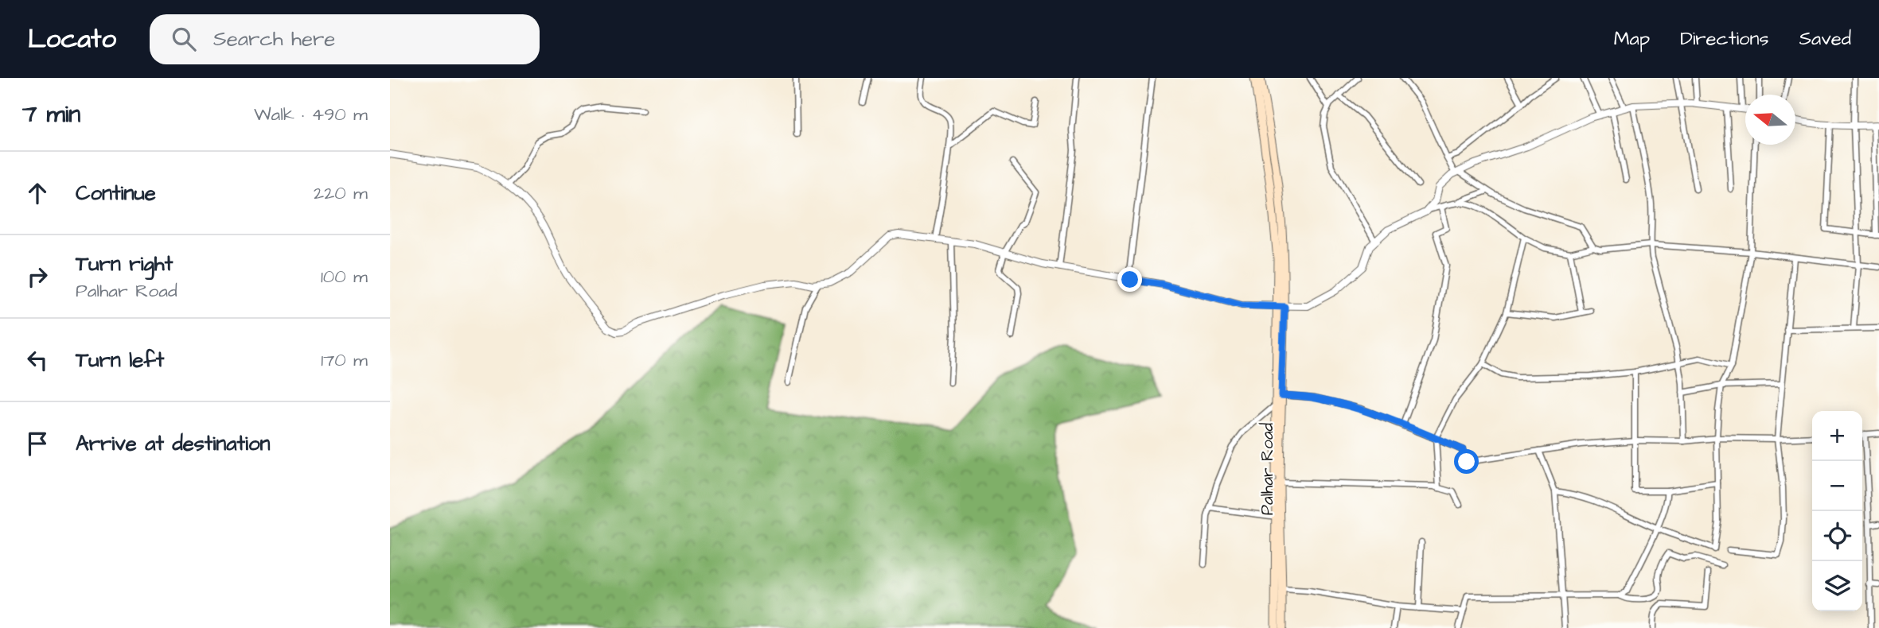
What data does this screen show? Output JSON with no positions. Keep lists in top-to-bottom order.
{
  "streets": {
    "main road": ["Palhar Road"]
  },
  "north": "left",
  "page": {
    "header": "Locato",
    "search": "Search here",
    "nav": ["Map", "Directions", "Saved"],
    "heading": ["7 min", "Walk · 490 m"],
    "list": [
      ["Continue", "220 m"],
      ["Turn right", "Palhar Road", "100 m"],
      ["Turn left", "170 m"],
      "Arrive at destination"
    ],
    "map_buttons": ["+", "−"]
  }
}
